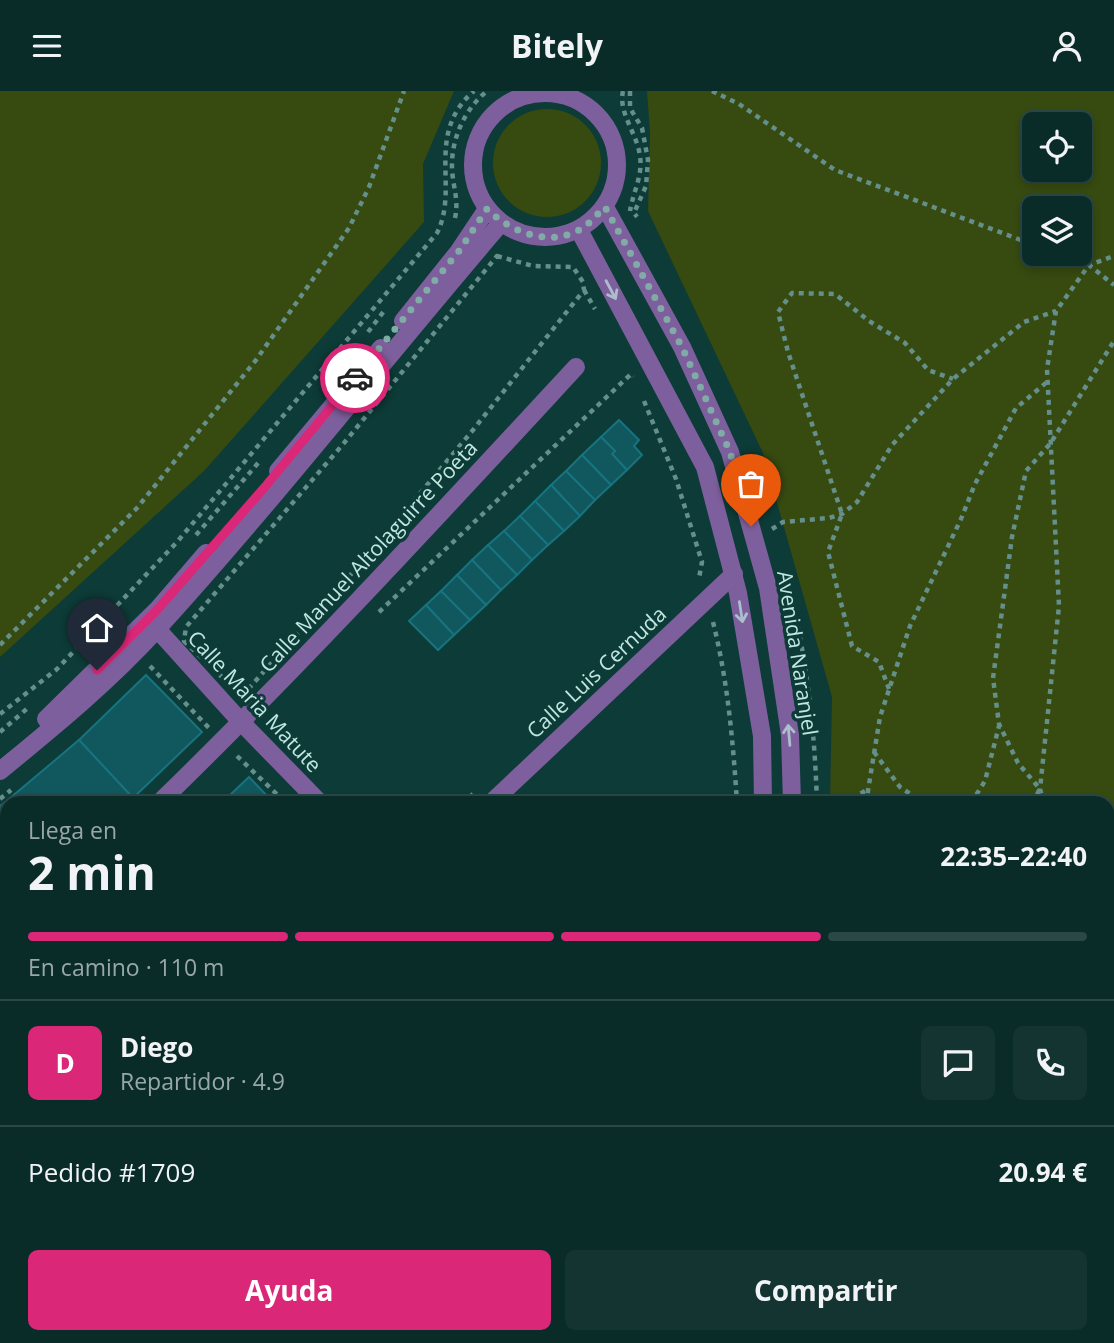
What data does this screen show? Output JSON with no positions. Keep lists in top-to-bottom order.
{
  "streets": {
    "street": [
      "Calle Manuel Altolaguirre Poeta",
      "Avenida Naranjel",
      "Calle Luis Cernuda",
      "Calle Maria Matute"
    ]
  },
  "crossings": [
    ["Calle Manuel Altolaguirre Poeta", "Calle Maria Matute"]
  ],
  "page": {
    "header": "Bitely",
    "heading": ["2 min", "Llega en", "22:35–22:40"],
    "panel": [
      "Diego",
      "Repartidor · 4.9",
      "Pedido #1709",
      "20.94 €"
    ],
    "bar": "En camino · 110 m",
    "round": "D",
    "buttons": ["Ayuda", "Compartir"]
  }
}
